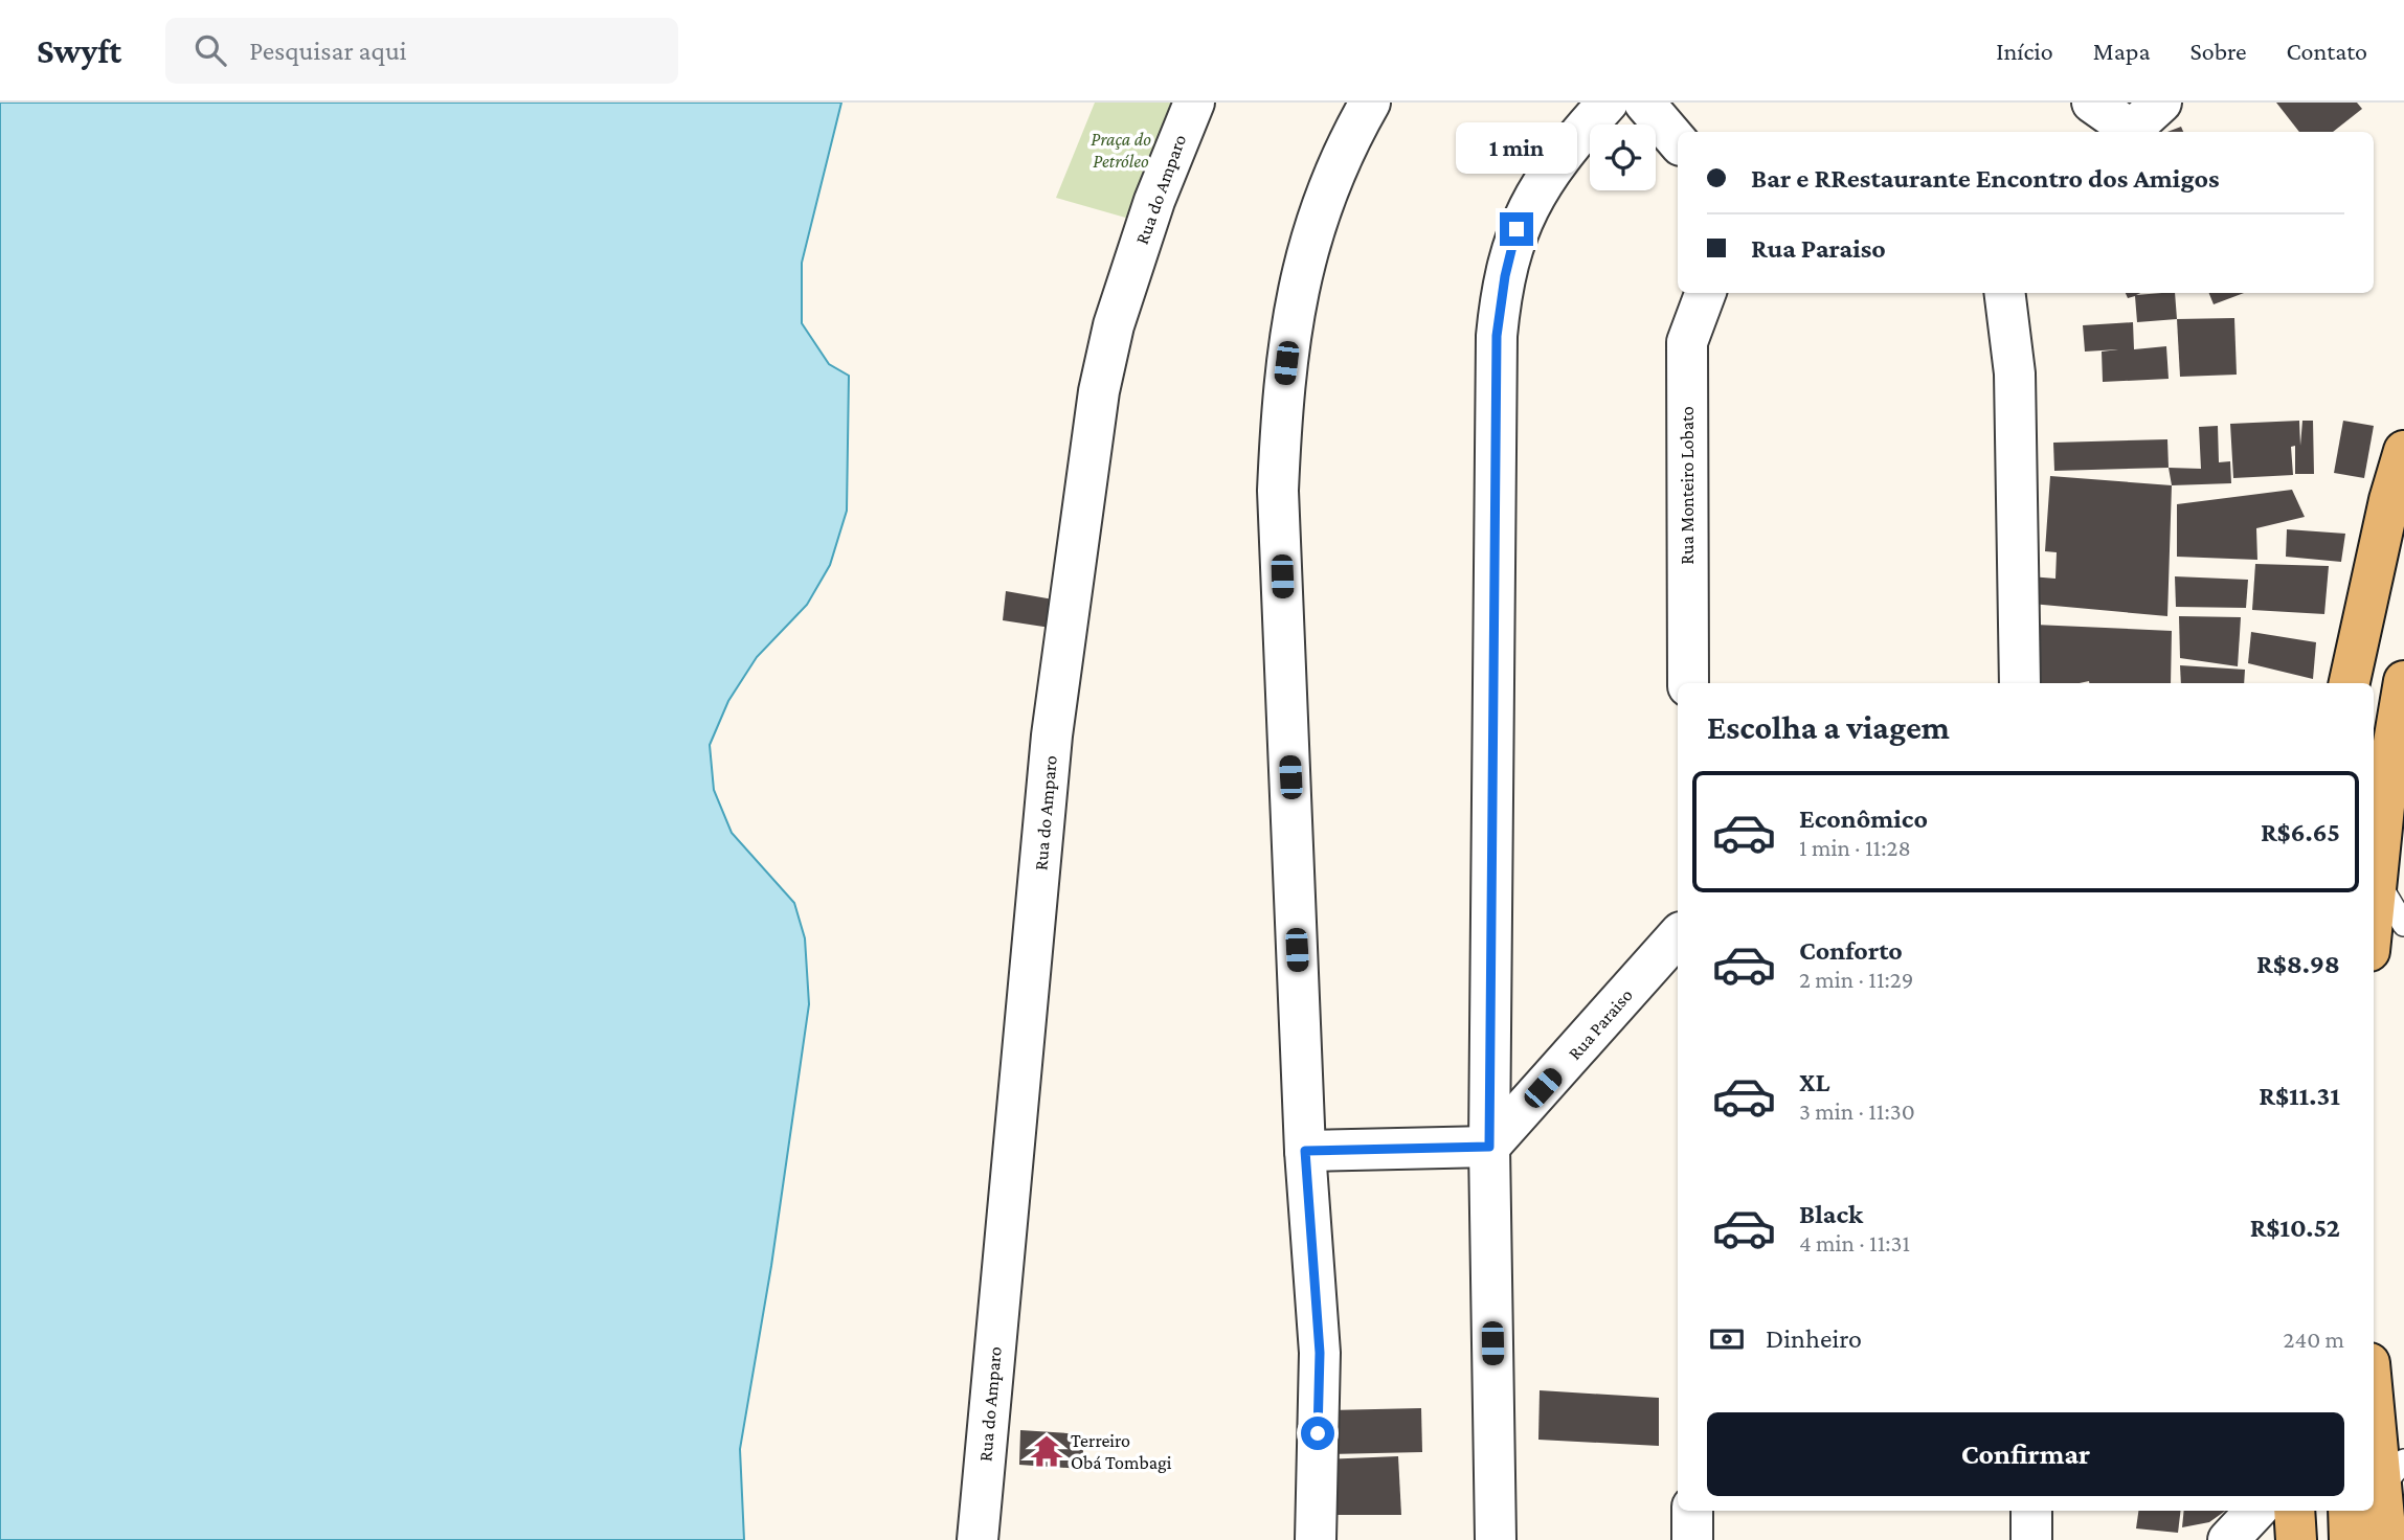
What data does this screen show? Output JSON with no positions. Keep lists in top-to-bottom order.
{
  "streets": {
    "street": ["Rua do Amparo", "Rua Monteiro Lobato", "Rua Paraiso"]
  },
  "parks": ["Praça do Petróleo"],
  "places": {
    "temple": ["Terreiro Obá Tombagi"]
  },
  "page": {
    "header": "Swyft",
    "search": "Pesquisar aqui",
    "nav": [
      "Início",
      "Mapa",
      "Sobre",
      "Contato"
    ],
    "bubble": "1 min",
    "banner": ["Bar e RRestaurante Encontro dos Amigos", "Rua Paraiso"],
    "heading": "Escolha a viagem",
    "list": [
      {
        "name": "Econômico",
        "note": "1 min · 11:28",
        "value": "R$6.65"
      },
      {
        "name": "Conforto",
        "note": "2 min · 11:29",
        "value": "R$8.98"
      },
      {
        "name": "XL",
        "note": "3 min · 11:30",
        "value": "R$11.31"
      },
      {
        "name": "Black",
        "note": "4 min · 11:31",
        "value": "R$10.52"
      }
    ],
    "pay": ["Dinheiro", "240 m"],
    "buttons": "Confirmar"
  }
}
